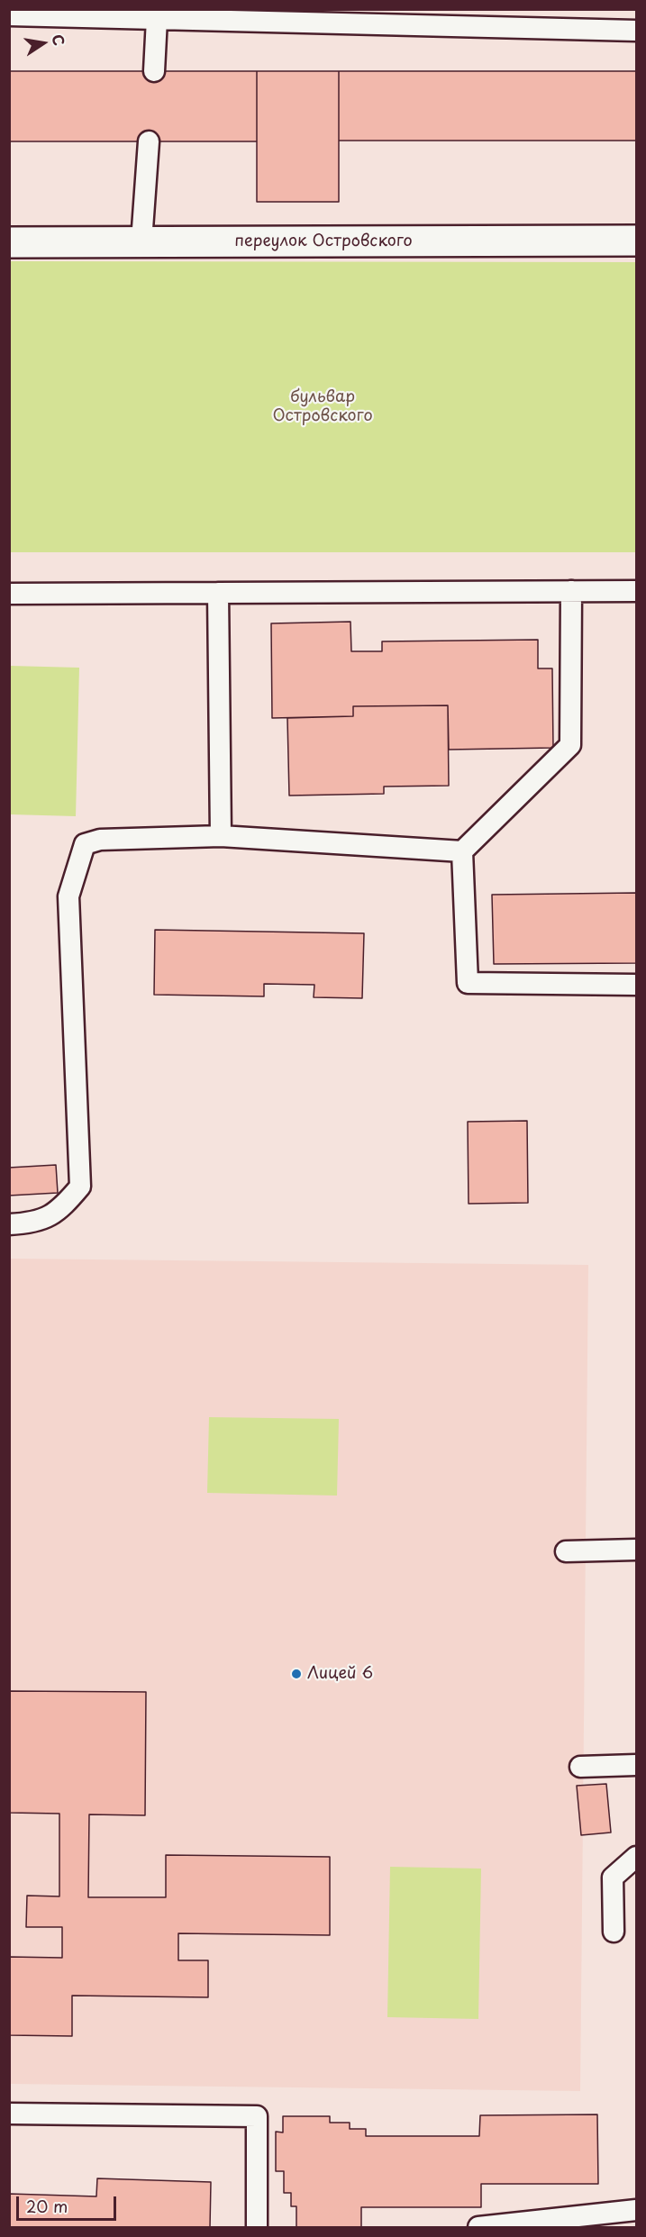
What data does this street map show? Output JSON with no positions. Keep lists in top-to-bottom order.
{
  "streets": {
    "street": ["переулок Островского"]
  },
  "parks": ["бульвар Островского"],
  "places": ["Лицей 6"],
  "scale_bar": "20 m",
  "north": "right"
}
